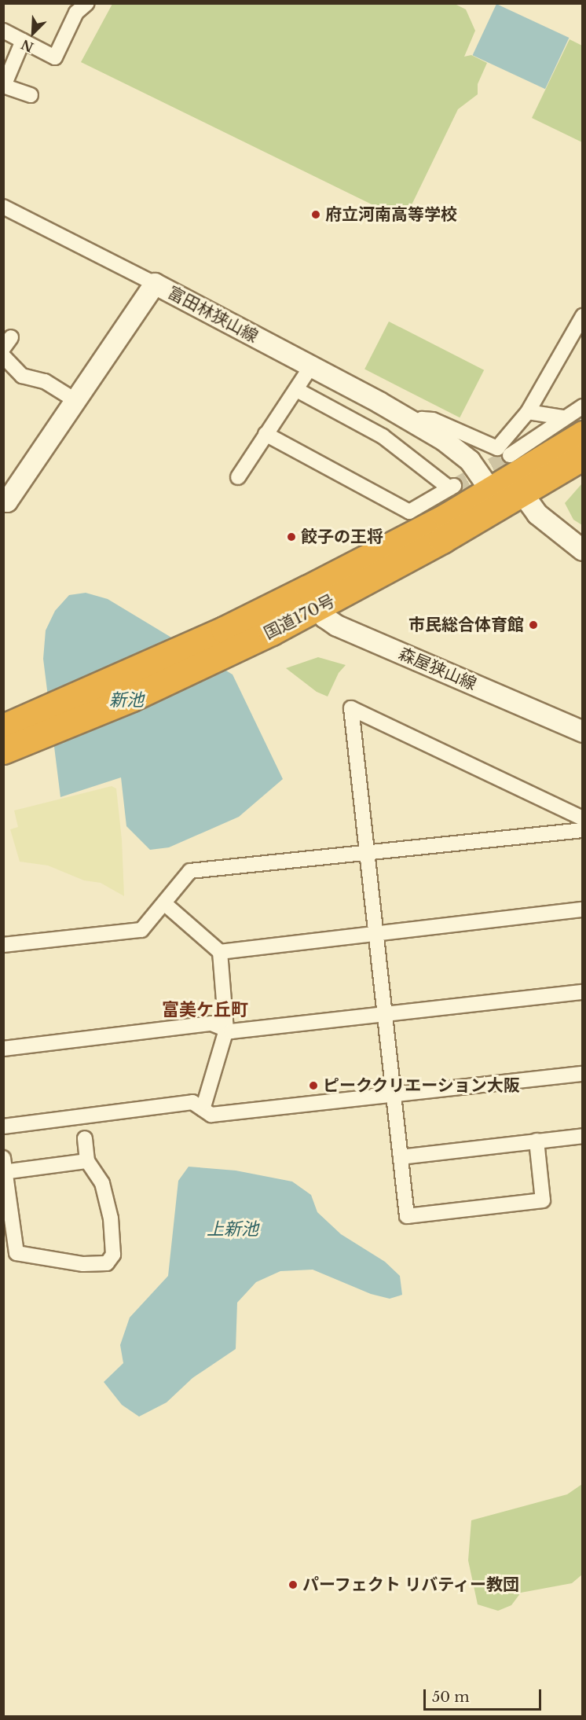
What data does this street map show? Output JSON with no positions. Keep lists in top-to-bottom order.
{
  "streets": {
    "highway": ["国道170号"],
    "main road": ["富田林狭山線", "森屋狭山線"]
  },
  "crossings": [
    ["富田林狭山線", "国道170号"],
    ["国道170号", "森屋狭山線"]
  ],
  "districts": ["富美ケ丘町"],
  "water": ["新池", "上新池"],
  "places": [
    "府立河南高等学校",
    "餃子の王将",
    "市民総合体育館",
    "ピーククリエーション大阪",
    "パーフェクト リバティー教団"
  ],
  "scale_bar": "50 m",
  "north": "bottom left"
}
